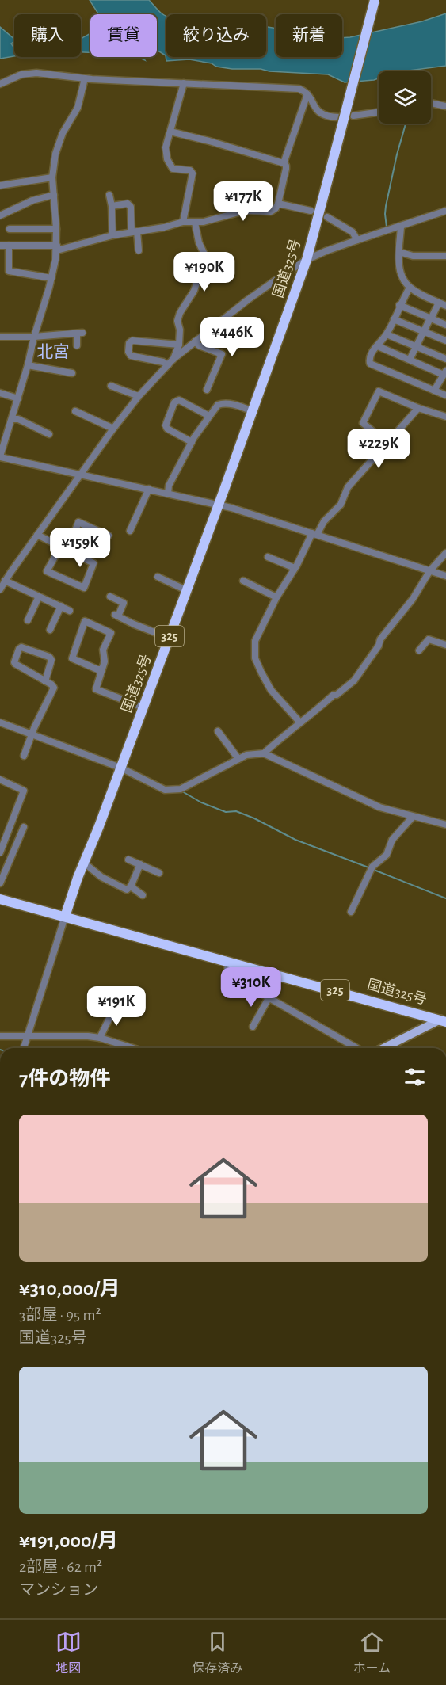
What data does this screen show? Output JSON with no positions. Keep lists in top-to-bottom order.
{
  "streets": {
    "highway": ["国道325号", "325"]
  },
  "districts": ["北宮"],
  "page": {
    "chip": [
      "購入",
      "賃貸",
      "絞り込み",
      "新着"
    ],
    "price": [
      "¥177K",
      "¥190K",
      "¥446K",
      "¥229K",
      "¥159K",
      "¥310K",
      "¥191K"
    ],
    "heading": "7件の物件",
    "list": [
      {
        "name": "¥310,000/月",
        "note": "3部屋 · 95 m² · 国道325号"
      },
      {
        "name": "¥191,000/月",
        "note": "2部屋 · 62 m² · マンション"
      }
    ],
    "tabs": ["地図", "保存済み", "ホーム"]
  }
}
